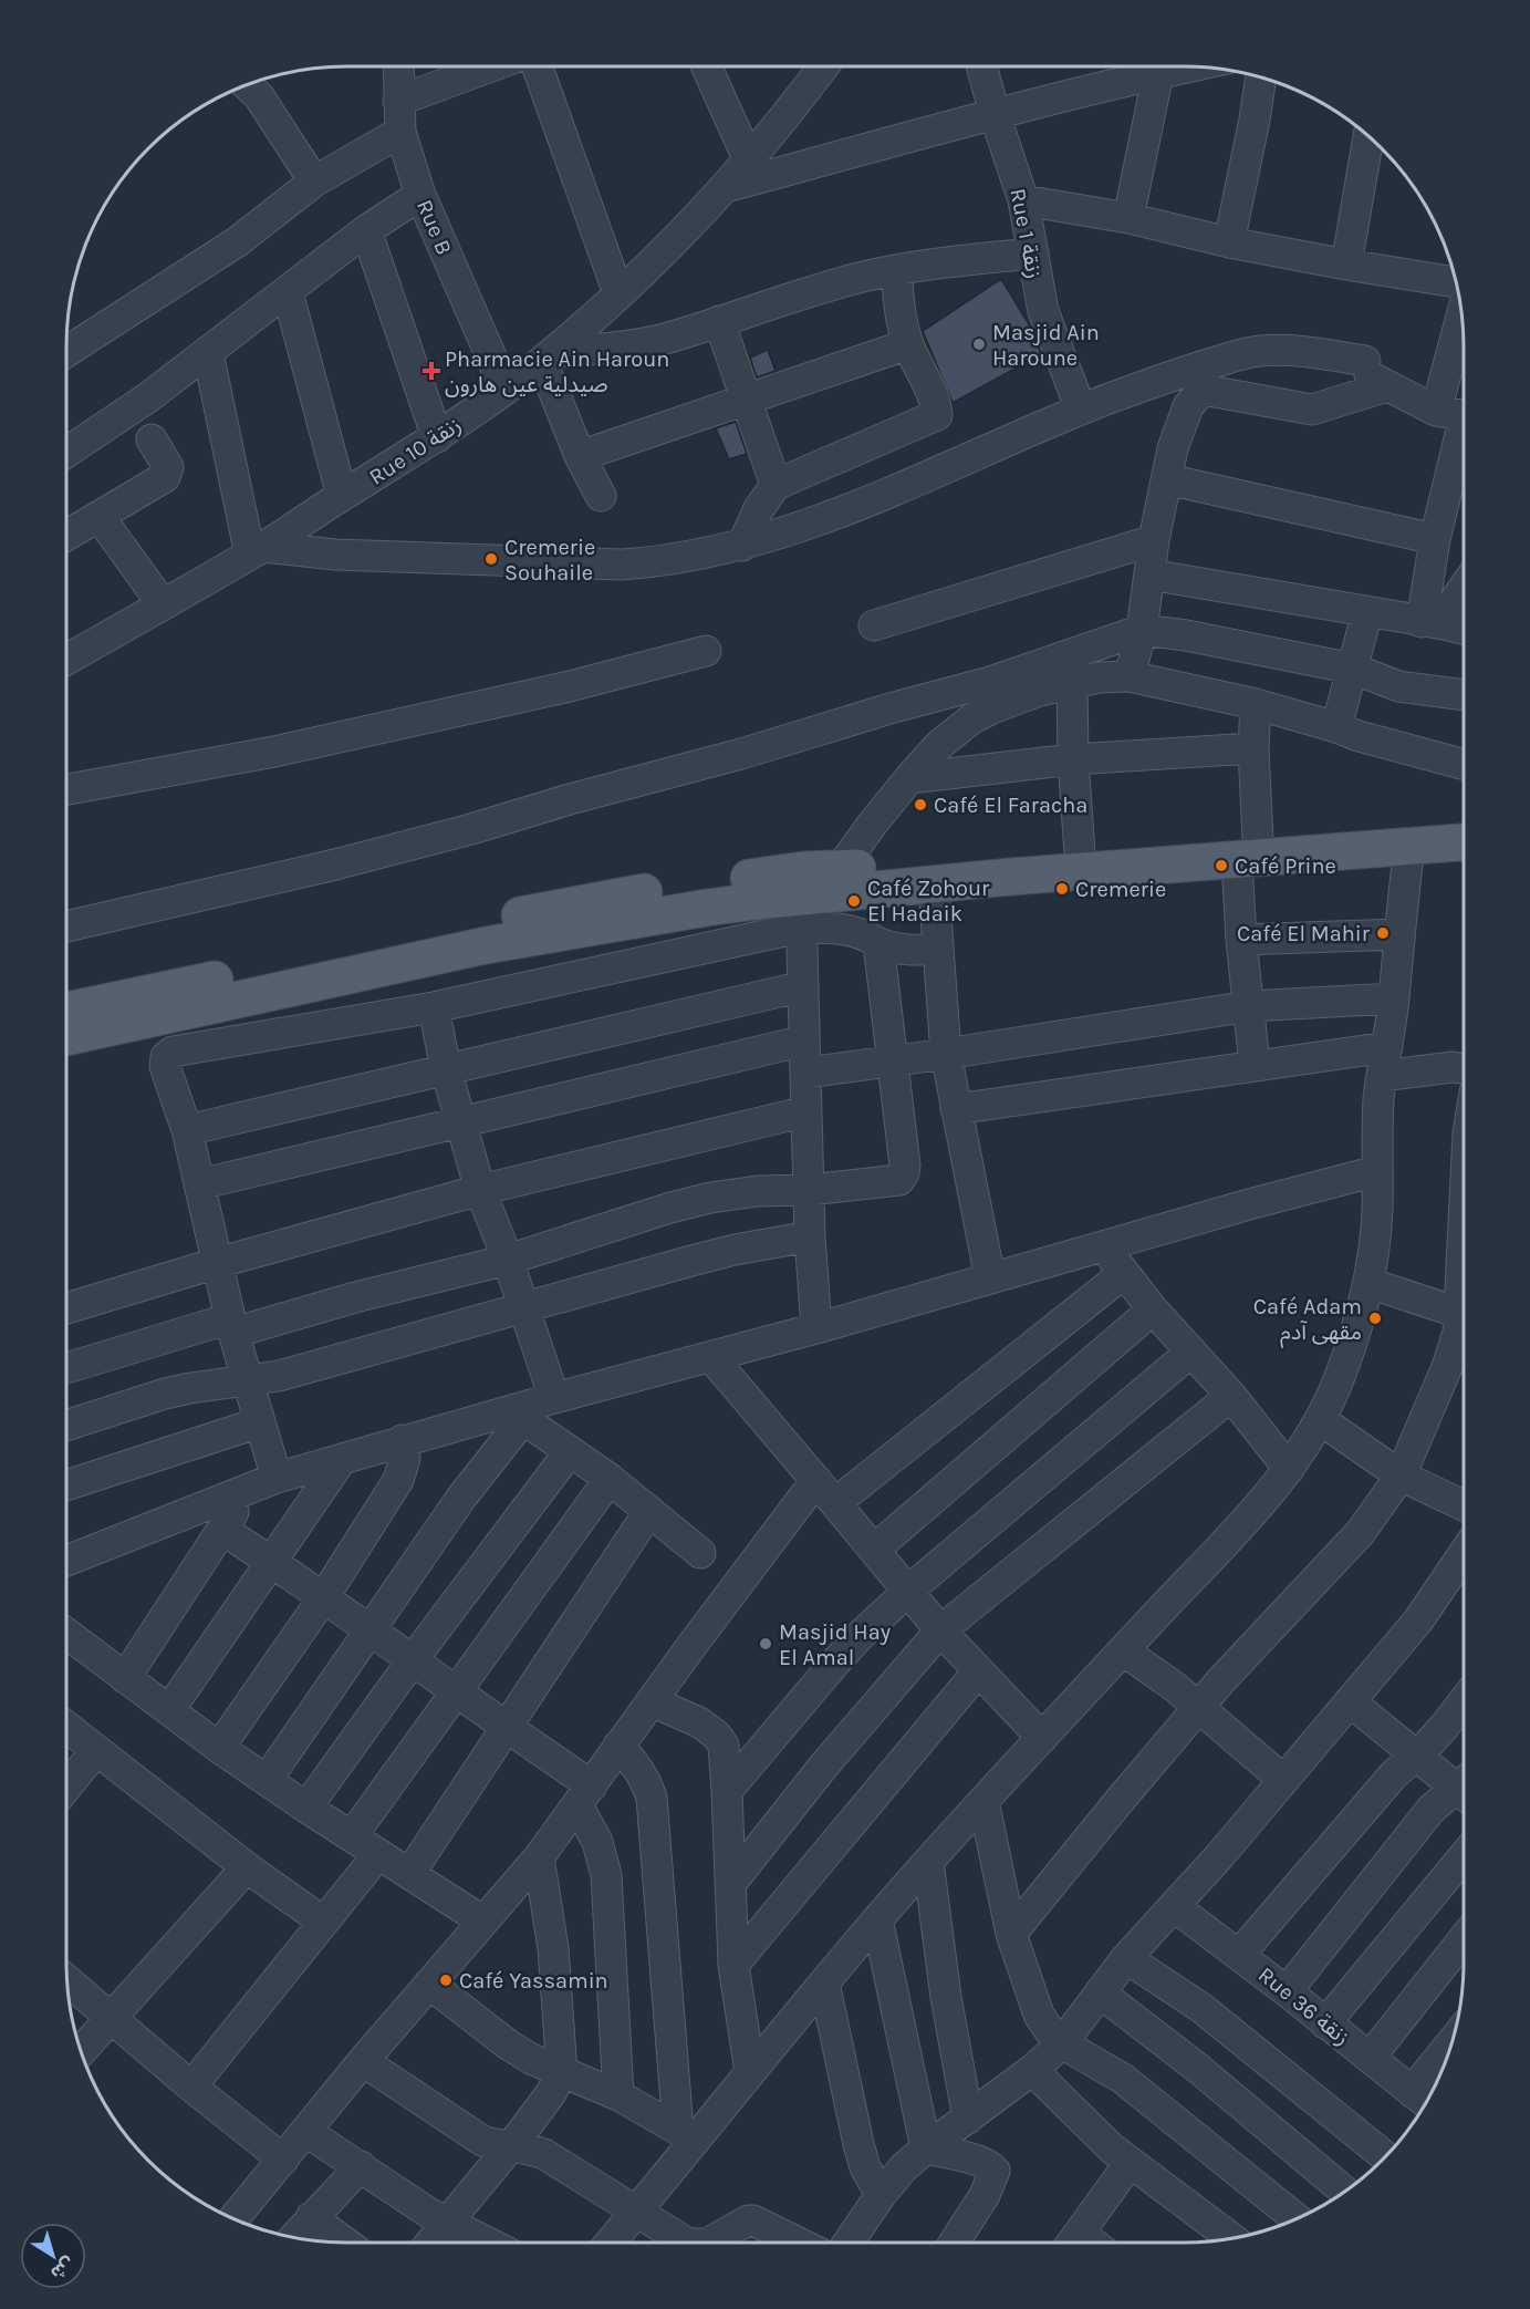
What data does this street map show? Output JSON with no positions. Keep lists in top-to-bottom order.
{
  "streets": {
    "street": [
      "Rue B",
      "Rue 1 زنقة",
      "Rue 10 زنقة",
      "Rue 36 زنقة"
    ]
  },
  "crossings": [
    ["Rue B", "Rue 10 زنقة"]
  ],
  "places": {
    "other": [
      "Masjid Ain Haroune",
      "Cremerie Souhaile",
      "Café El Faracha",
      "Café Prine",
      "Cremerie",
      "Café Zohour El Hadaik",
      "Café El Mahir",
      "Café Adam مقهى آدم",
      "Masjid Hay El Amal",
      "Café Yassamin"
    ],
    "health": ["Pharmacie Ain Haroun صيدلية عين هارون"]
  },
  "north": "bottom right"
}
